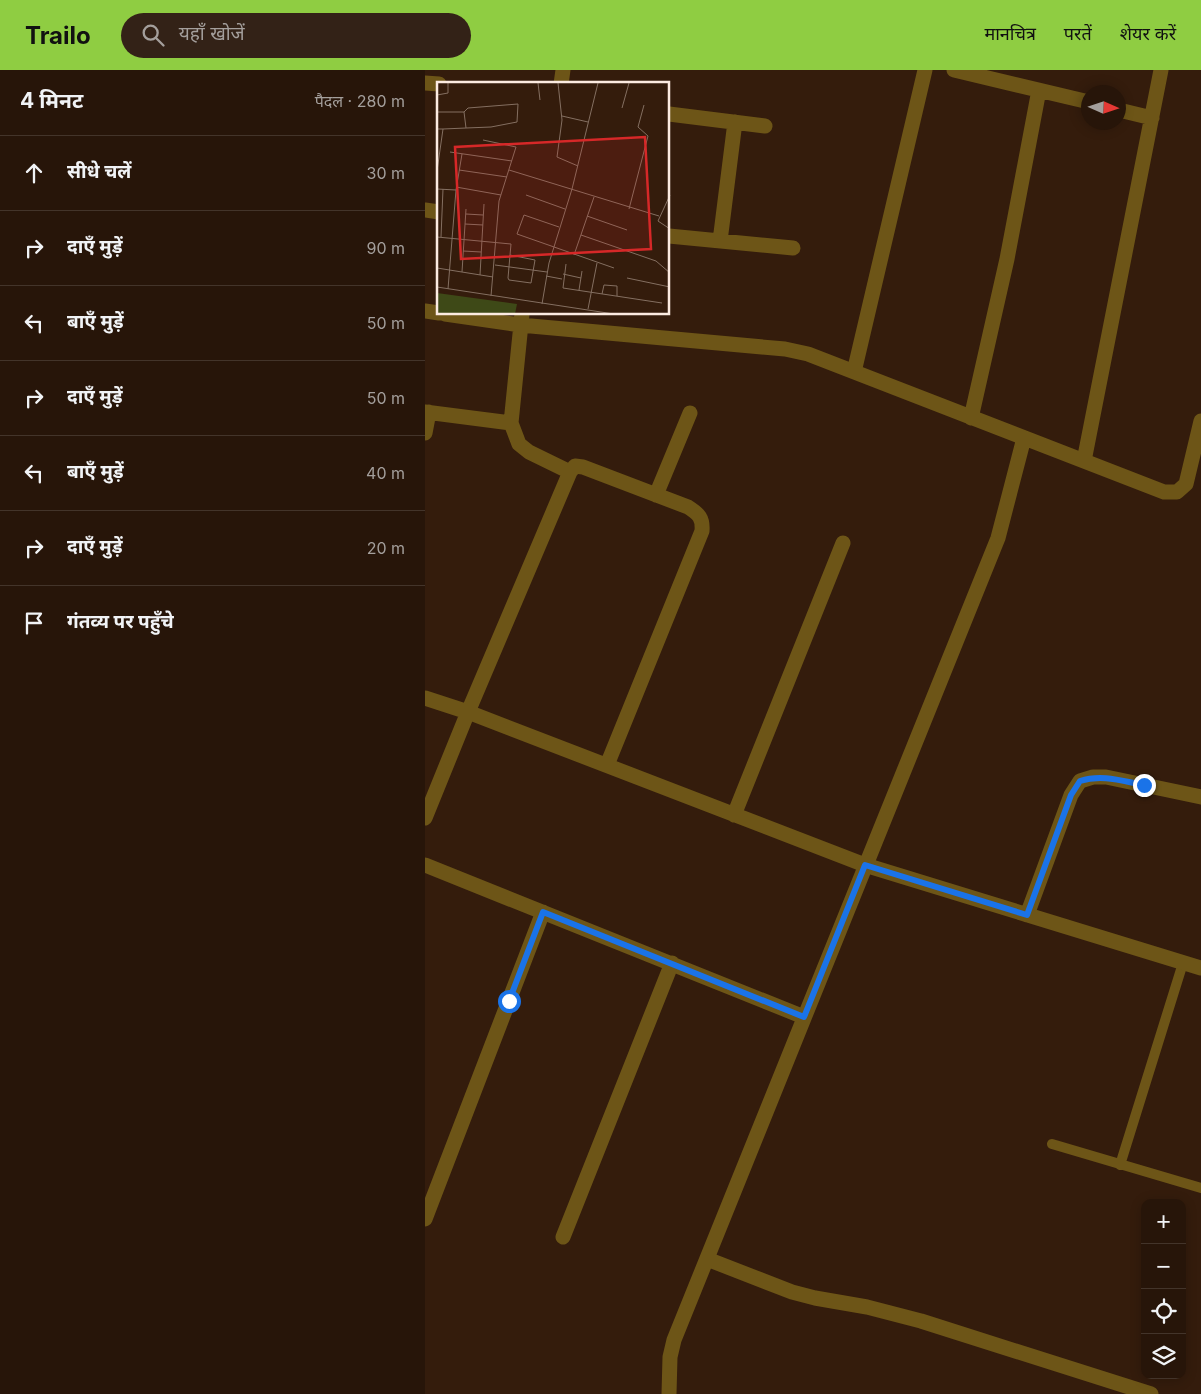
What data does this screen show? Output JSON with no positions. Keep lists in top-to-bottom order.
{
  "north": "right",
  "page": {
    "header": "Trailo",
    "search": "यहाँ खोजें",
    "nav": ["मानचित्र", "परतें", "शेयर करें"],
    "heading": ["4 मिनट", "पैदल · 280 m"],
    "list": [
      ["सीधे चलें", "30 m"],
      ["दाएँ मुड़ें", "90 m"],
      ["बाएँ मुड़ें", "50 m"],
      ["दाएँ मुड़ें", "50 m"],
      ["बाएँ मुड़ें", "40 m"],
      ["दाएँ मुड़ें", "20 m"],
      "गंतव्य पर पहुँचे"
    ],
    "map_buttons": ["+", "−"]
  }
}
